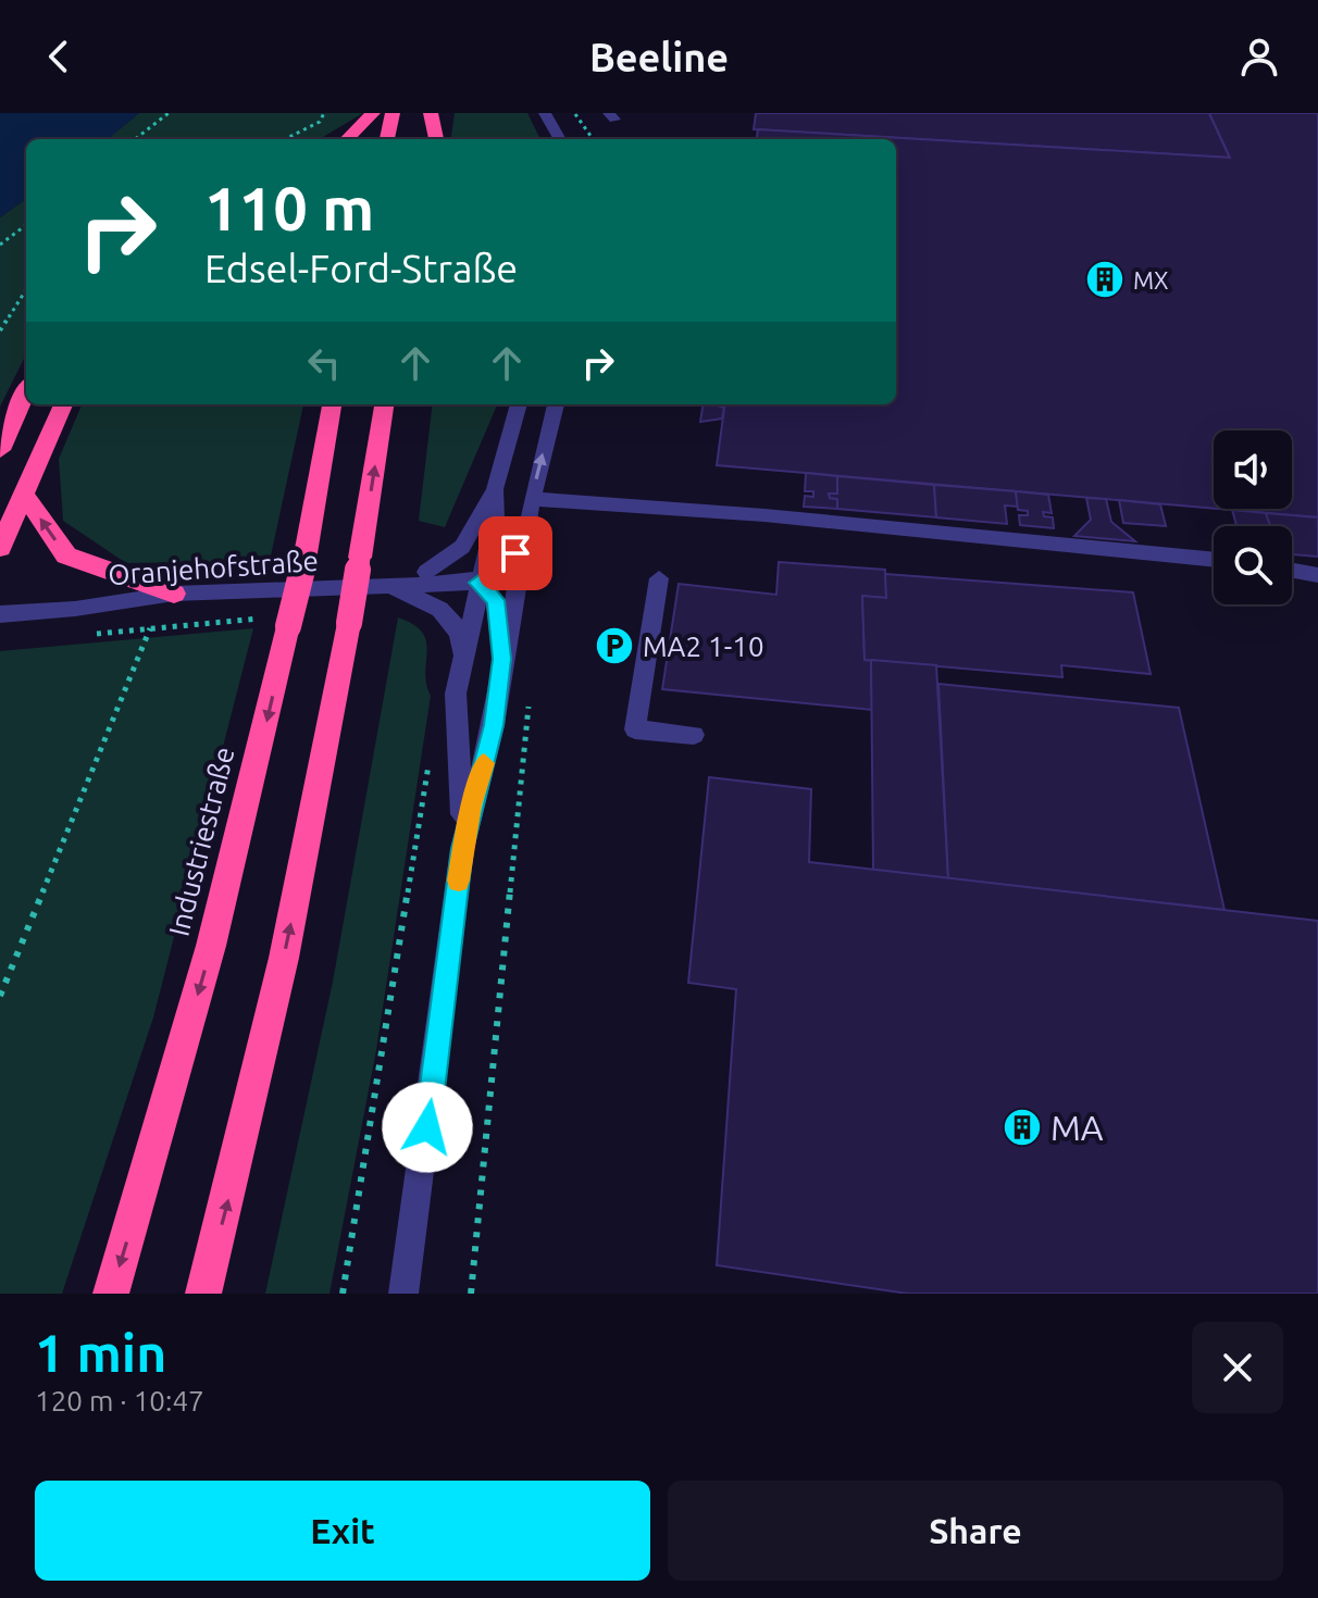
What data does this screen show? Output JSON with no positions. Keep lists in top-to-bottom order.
{
  "streets": {
    "highway": ["Industriestraße"],
    "street": ["Oranjehofstraße"]
  },
  "places": {
    "building": ["MX", "MA"],
    "parking": ["MA2 1-10"]
  },
  "page": {
    "header": "Beeline",
    "turn": ["110 m", "Edsel-Ford-Straße"],
    "heading": ["1 min", "120 m · 10:47"],
    "buttons": ["Exit", "Share"]
  }
}
